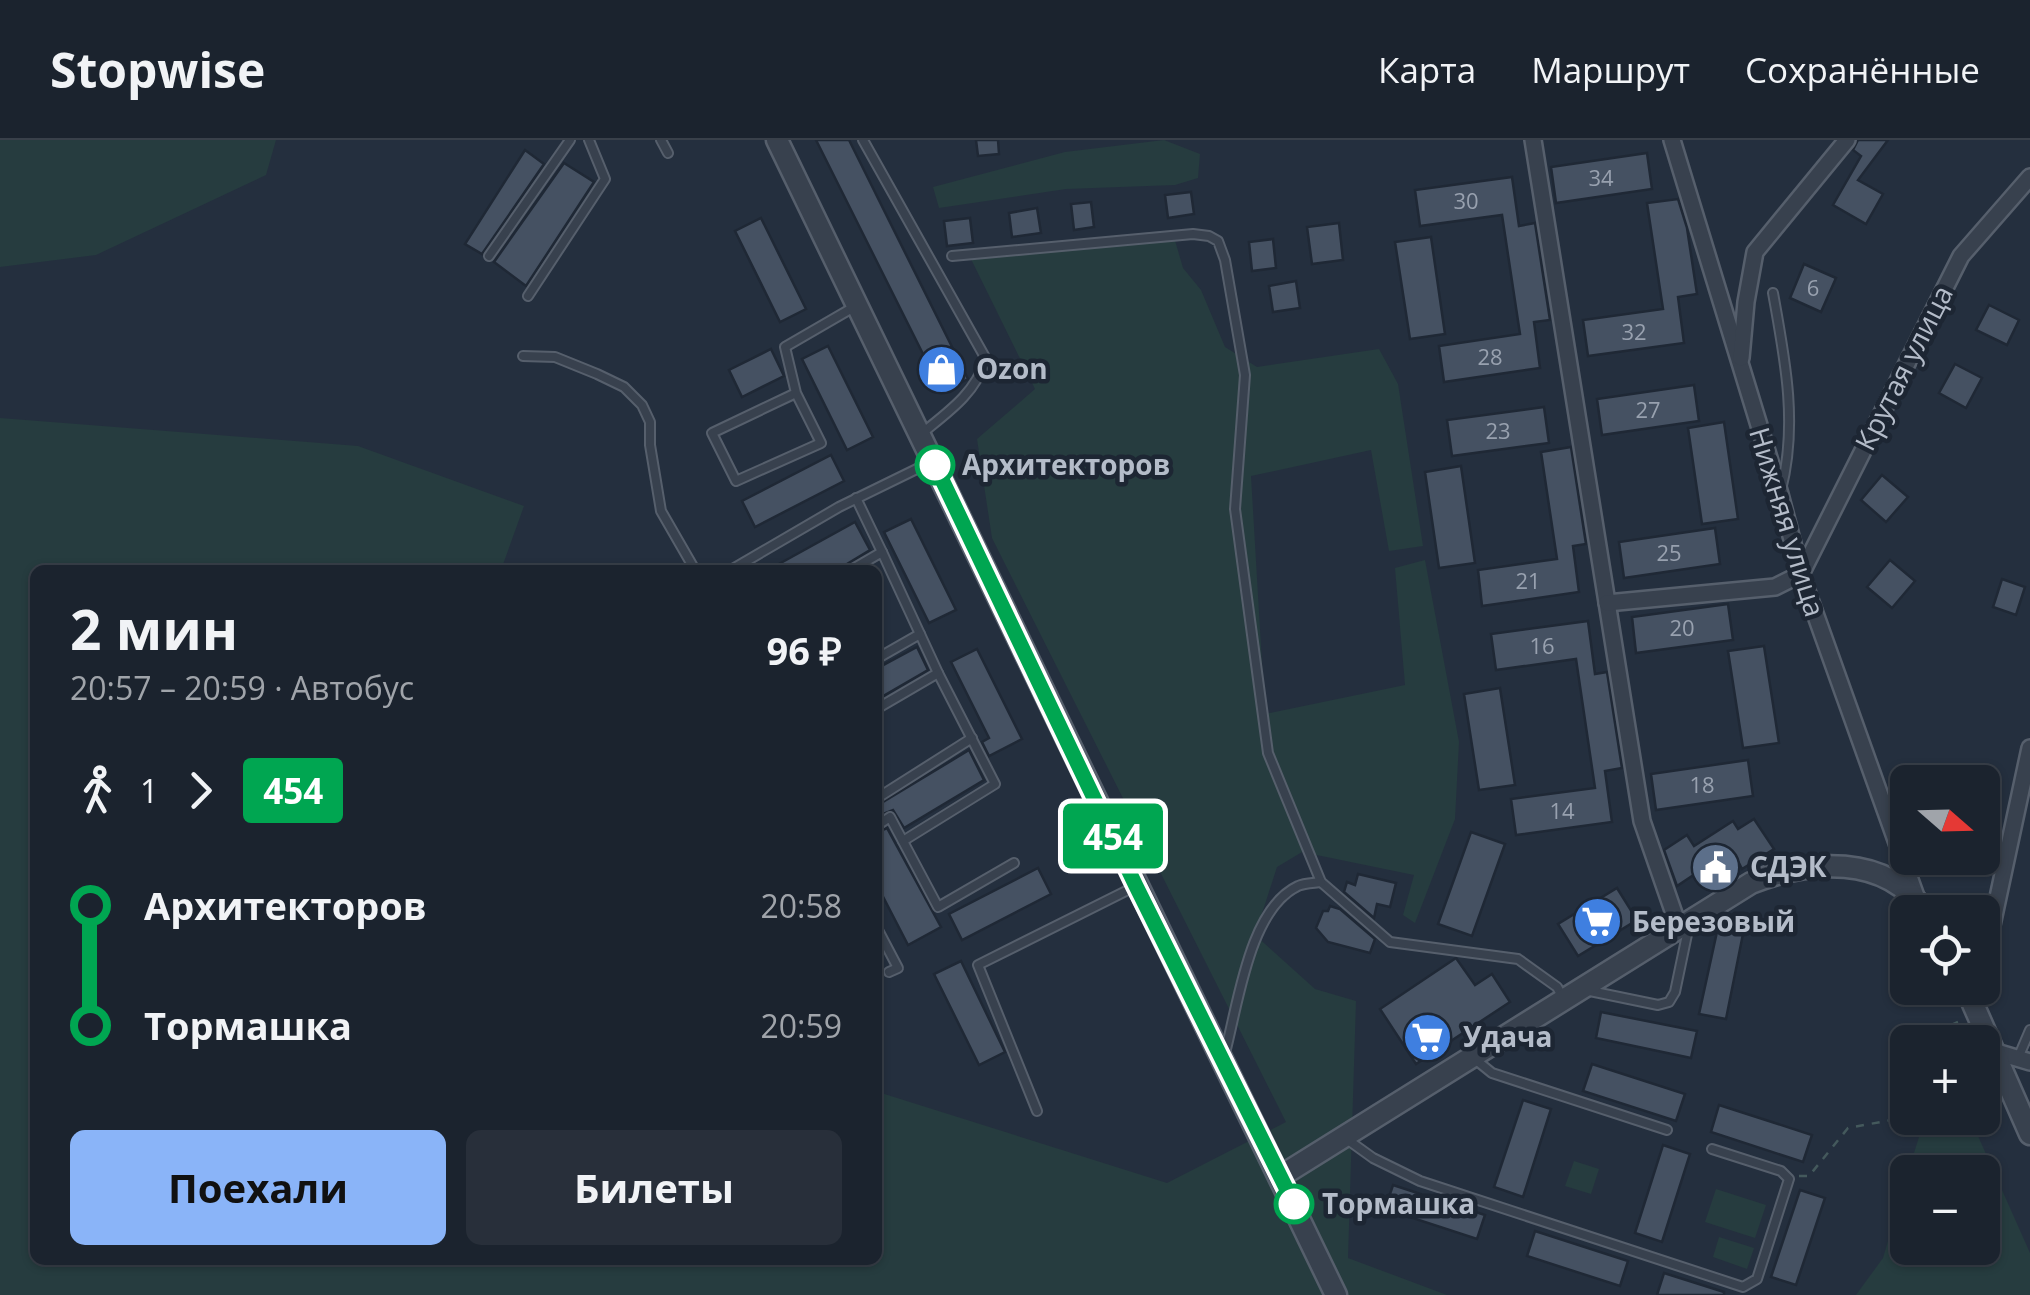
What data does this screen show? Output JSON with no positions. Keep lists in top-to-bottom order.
{
  "streets": {
    "street": ["Крутая улица", "Нижняя улица"]
  },
  "crossings": [
    ["Крутая улица", "Нижняя улица"]
  ],
  "places": {
    "shop": ["Ozon"],
    "other": ["Архитекторов", "Тормашка"],
    "public building": ["СДЭК"],
    "supermarket": ["Березовый", "Удача"]
  },
  "lines": ["bus line 454"],
  "house_numbers": [
    "34",
    "30",
    "6",
    "32",
    "28",
    "27",
    "23",
    "25",
    "21",
    "20",
    "16",
    "18",
    "14"
  ],
  "north": "right",
  "page": {
    "header": "Stopwise",
    "nav": ["Карта", "Маршрут", "Сохранённые"],
    "on_map": "454",
    "heading": ["2 мин", "20:57 – 20:59 · Автобус", "96 ₽"],
    "legs": ["1", "454"],
    "map_buttons": ["+", "−"],
    "list": [
      {
        "name": "Архитекторов",
        "value": "20:58"
      },
      {
        "name": "Тормашка",
        "value": "20:59"
      }
    ],
    "buttons": ["Поехали", "Билеты"]
  }
}
